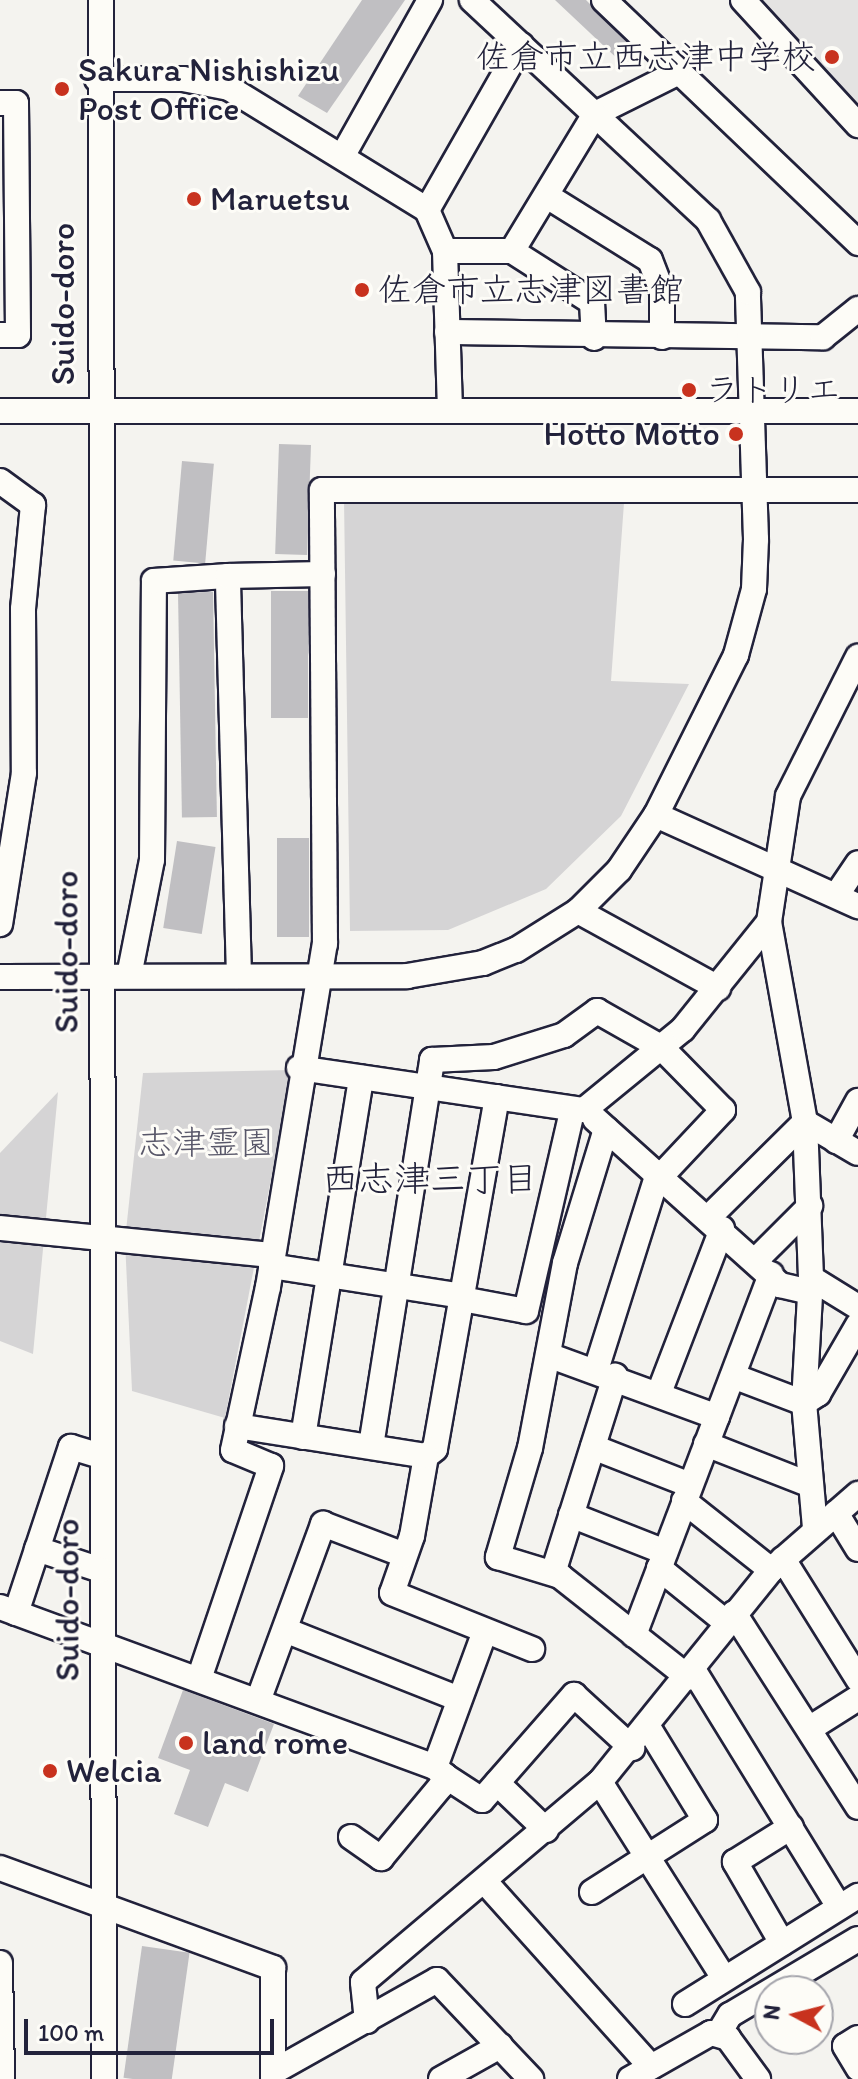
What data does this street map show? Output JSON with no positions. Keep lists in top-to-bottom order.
{
  "streets": {
    "street": ["Suido-doro"]
  },
  "districts": ["西志津三丁目"],
  "parks": ["志津霊園"],
  "places": [
    "佐倉市立西志津中学校",
    "Sakura Nishishizu Post Office",
    "Maruetsu",
    "佐倉市立志津図書館",
    "ラトリエ",
    "Hotto Motto",
    "land rome",
    "Welcia"
  ],
  "scale_bar": "100 m",
  "north": "left"
}
